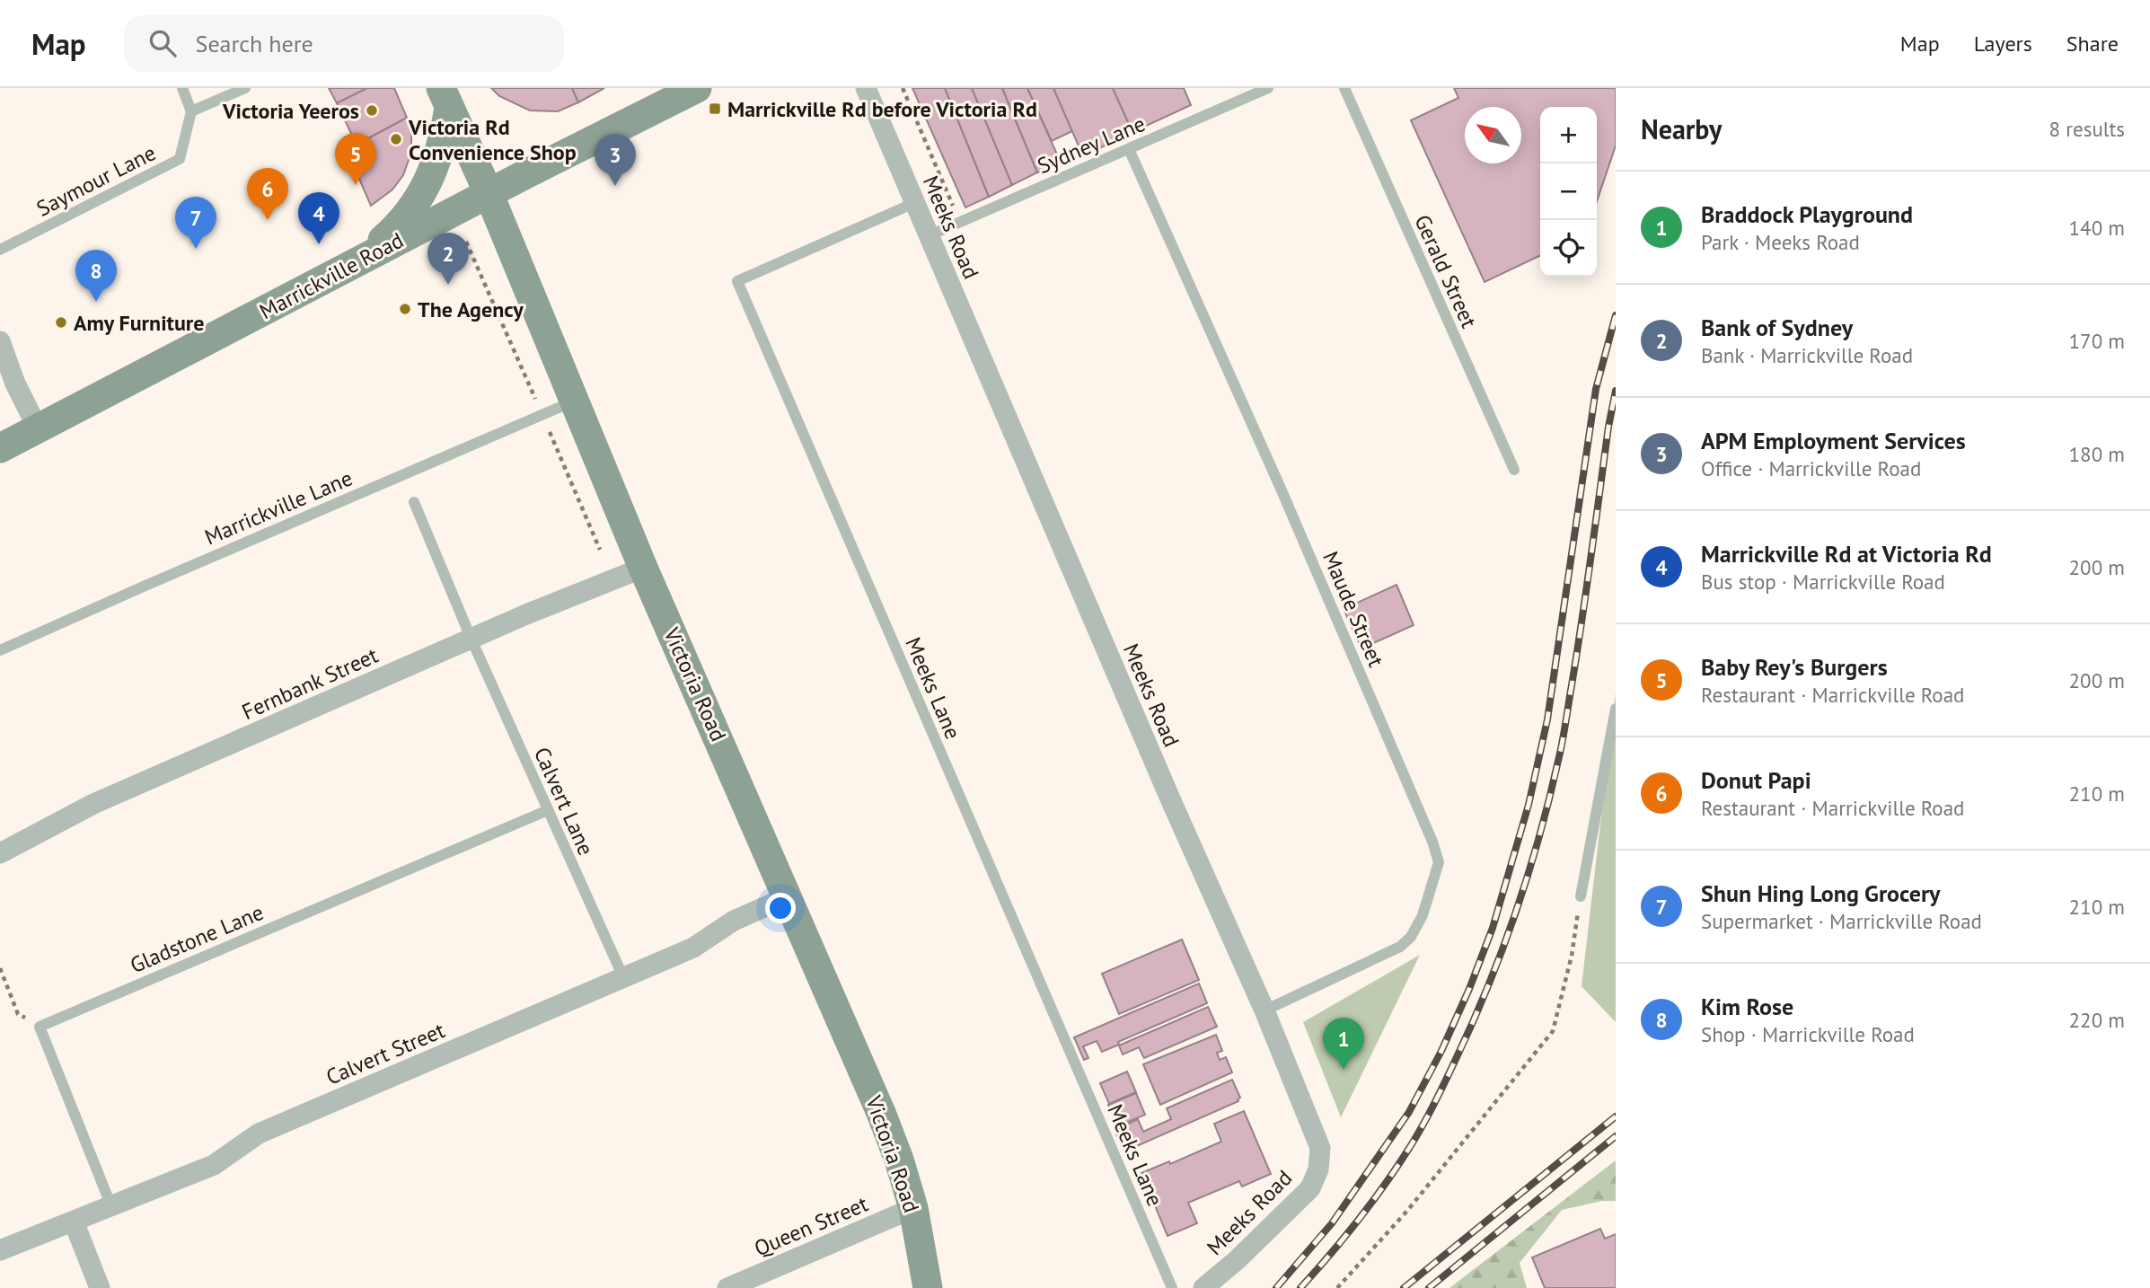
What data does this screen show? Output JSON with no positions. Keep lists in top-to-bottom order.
{
  "streets": {
    "street": [
      "Meeks Road",
      "Marrickville Road",
      "Fernbank Street",
      "Victoria Road",
      "Calvert Street",
      "Queen Street"
    ],
    "lane": [
      "Sydney Lane",
      "Saymour Lane",
      "Gerald Street",
      "Marrickville Lane",
      "Maude Street",
      "Meeks Lane",
      "Calvert Lane",
      "Gladstone Lane"
    ]
  },
  "crossings": [
    ["Sydney Lane", "Meeks Road"],
    ["Sydney Lane", "Maude Street"],
    ["Meeks Road", "Maude Street"],
    ["Meeks Road", "Meeks Lane"],
    ["Marrickville Road", "Victoria Road"],
    ["Marrickville Lane", "Victoria Road"],
    ["Fernbank Street", "Victoria Road"],
    ["Fernbank Street", "Calvert Lane"],
    ["Victoria Road", "Calvert Street"],
    ["Victoria Road", "Queen Street"],
    ["Calvert Lane", "Gladstone Lane"],
    ["Calvert Lane", "Calvert Street"]
  ],
  "places": {
    "transit": ["Marrickville Rd before Victoria Rd"],
    "other": [
      "Victoria Yeeros",
      "Victoria Rd Convenience Shop",
      "The Agency",
      "Amy Furniture"
    ]
  },
  "north": "top left",
  "page": {
    "header": "Map",
    "search": "Search here",
    "nav": ["Map", "Layers", "Share"],
    "heading": ["Nearby", "8 results"],
    "map_buttons": ["+", "−"],
    "pins": [
      "5",
      "3",
      "6",
      "4",
      "7",
      "2",
      "8",
      "1"
    ],
    "list": [
      {
        "mark": "1",
        "name": "Braddock Playground",
        "note": "Park · Meeks Road",
        "value": "140 m"
      },
      {
        "mark": "2",
        "name": "Bank of Sydney",
        "note": "Bank · Marrickville Road",
        "value": "170 m"
      },
      {
        "mark": "3",
        "name": "APM Employment Services",
        "note": "Office · Marrickville Road",
        "value": "180 m"
      },
      {
        "mark": "4",
        "name": "Marrickville Rd at Victoria Rd",
        "note": "Bus stop · Marrickville Road",
        "value": "200 m"
      },
      {
        "mark": "5",
        "name": "Baby Rey's Burgers",
        "note": "Restaurant · Marrickville Road",
        "value": "200 m"
      },
      {
        "mark": "6",
        "name": "Donut Papi",
        "note": "Restaurant · Marrickville Road",
        "value": "210 m"
      },
      {
        "mark": "7",
        "name": "Shun Hing Long Grocery",
        "note": "Supermarket · Marrickville Road",
        "value": "210 m"
      },
      {
        "mark": "8",
        "name": "Kim Rose",
        "note": "Shop · Marrickville Road",
        "value": "220 m"
      }
    ]
  }
}
